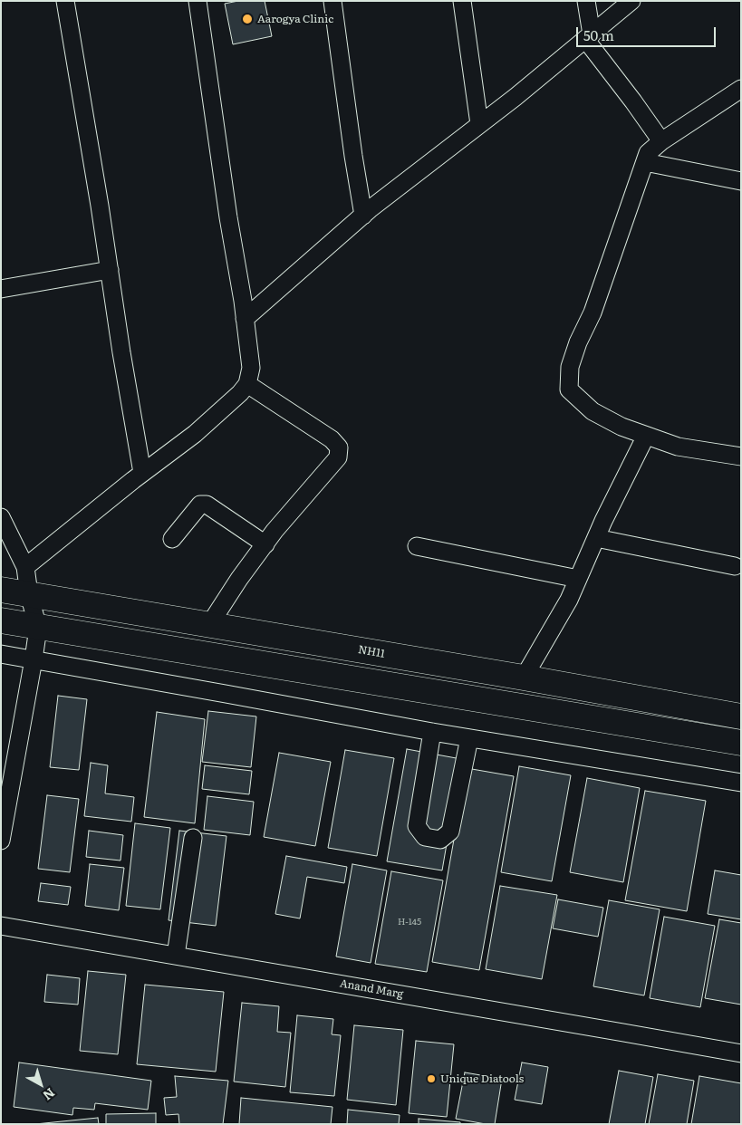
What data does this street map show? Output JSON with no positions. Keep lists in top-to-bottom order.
{
  "streets": {
    "highway": ["NH11"],
    "street": ["Anand Marg"]
  },
  "places": ["Aarogya Clinic", "Unique Diatools"],
  "house_numbers": ["H-145"],
  "scale_bar": "50 m",
  "north": "bottom right"
}
